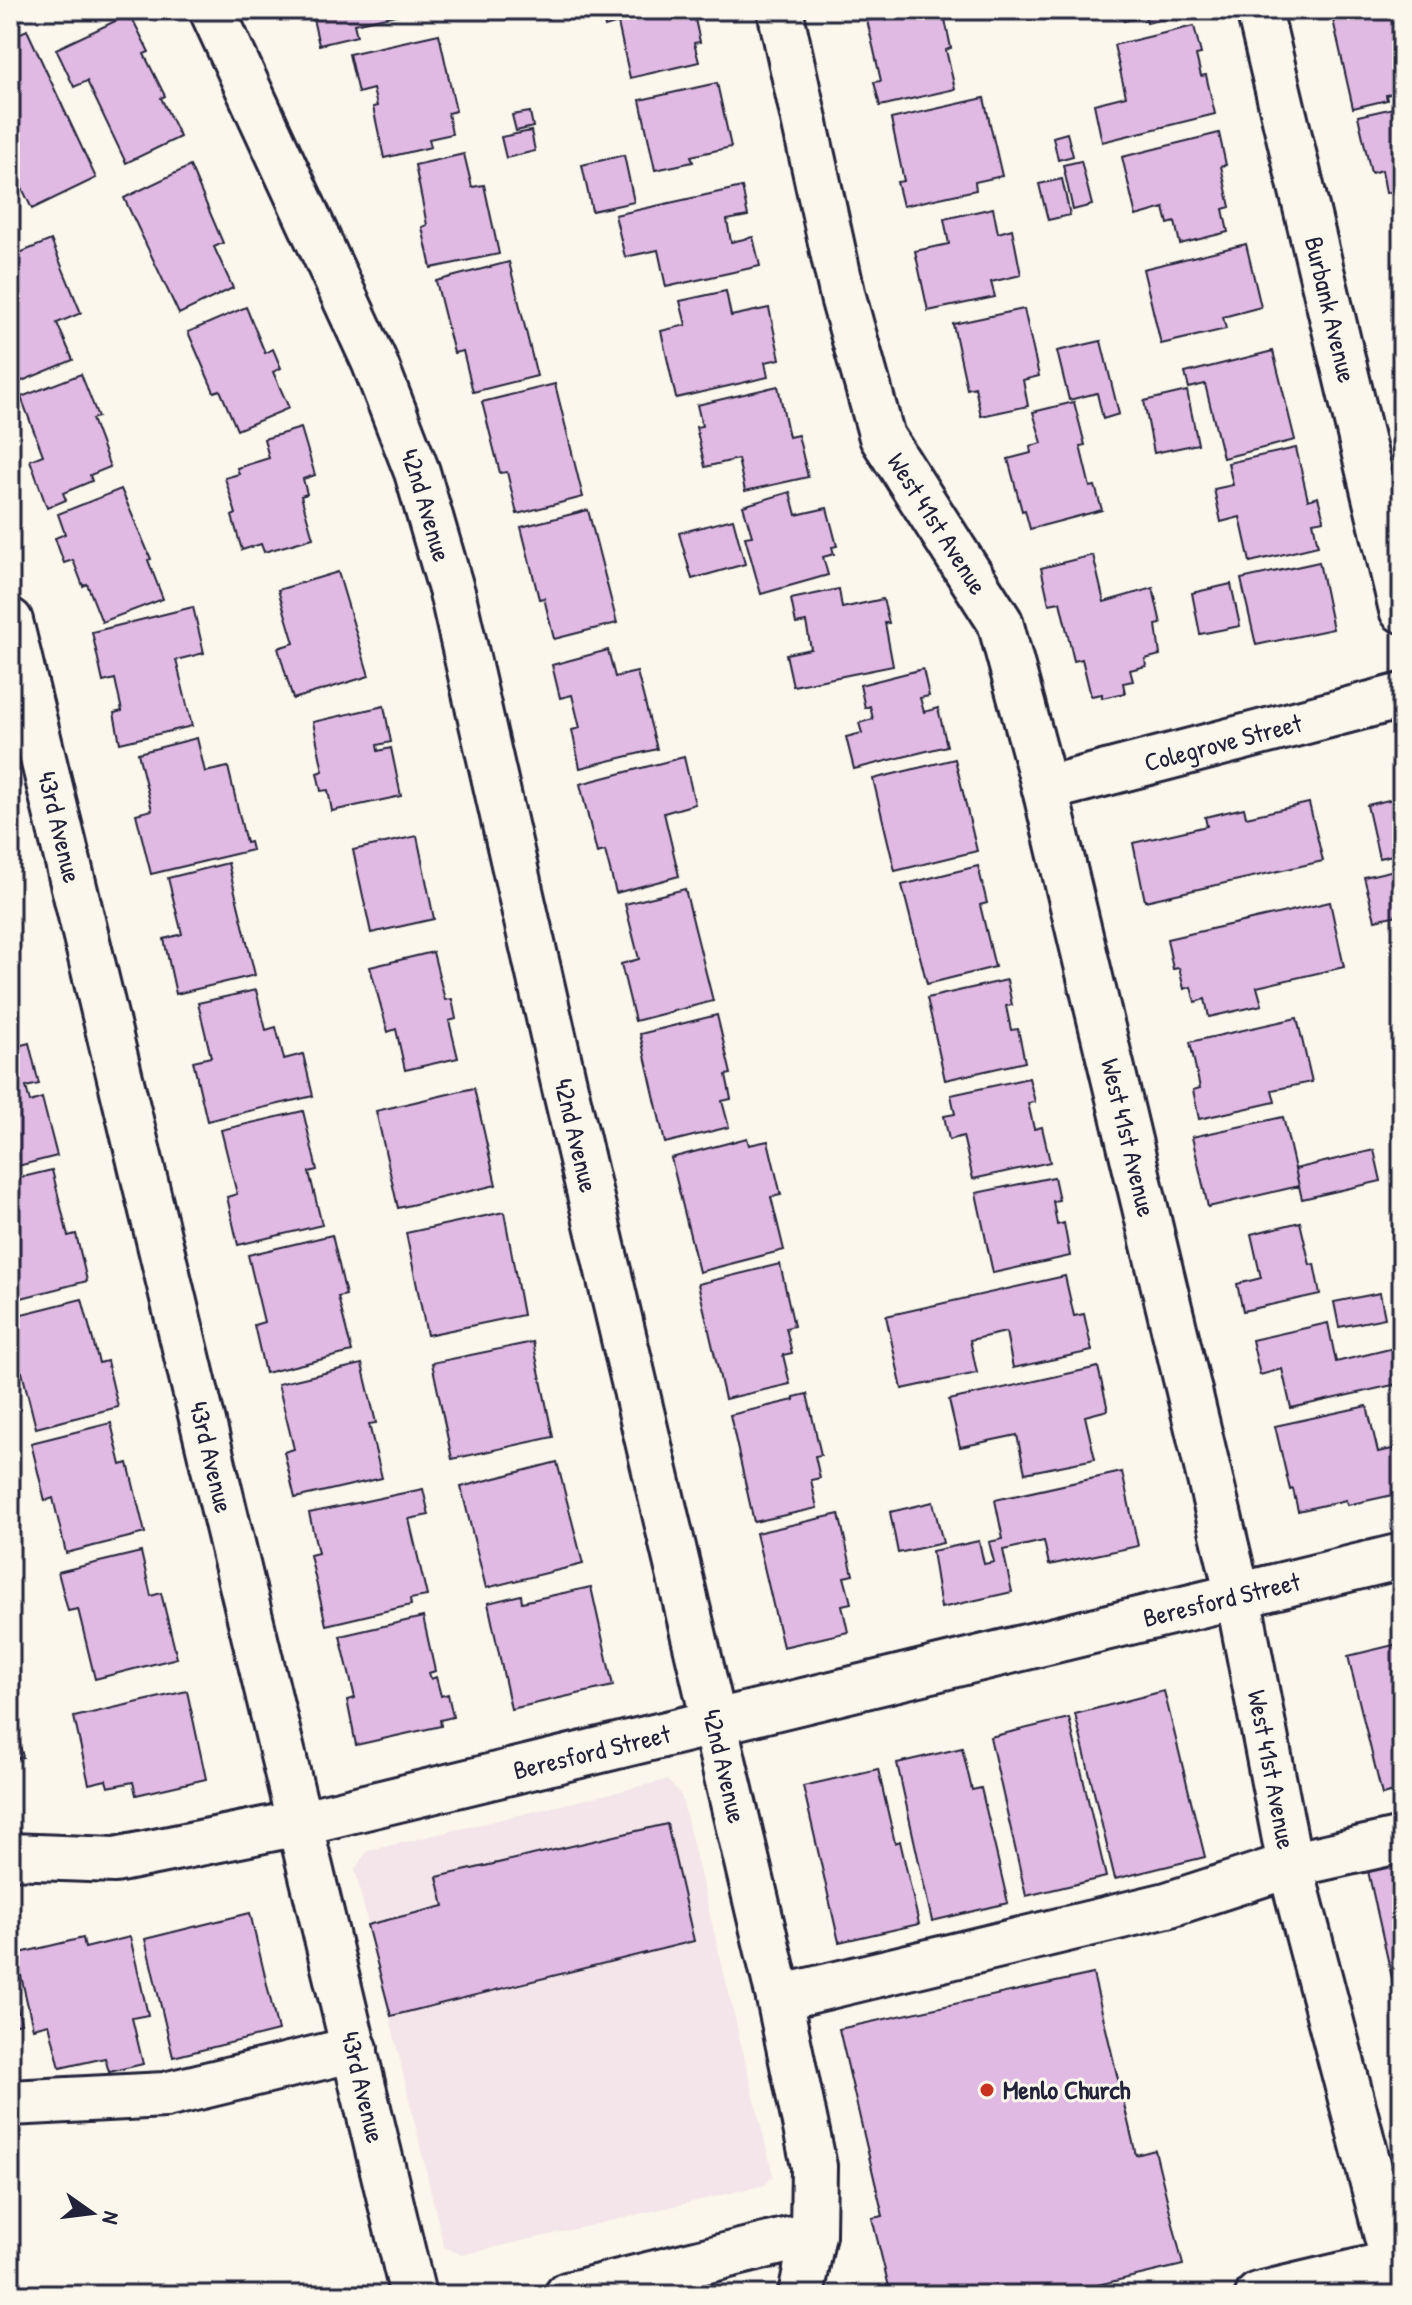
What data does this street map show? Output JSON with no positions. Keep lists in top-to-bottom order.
{
  "streets": {
    "street": [
      "Burbank Avenue",
      "42nd Avenue",
      "West 41st Avenue",
      "Colegrove Street",
      "43rd Avenue",
      "Beresford Street"
    ]
  },
  "crossings": [
    ["42nd Avenue", "Beresford Street"],
    ["West 41st Avenue", "Colegrove Street"],
    ["West 41st Avenue", "Beresford Street"],
    ["43rd Avenue", "Beresford Street"]
  ],
  "places": ["Menlo Church"],
  "north": "right"
}
